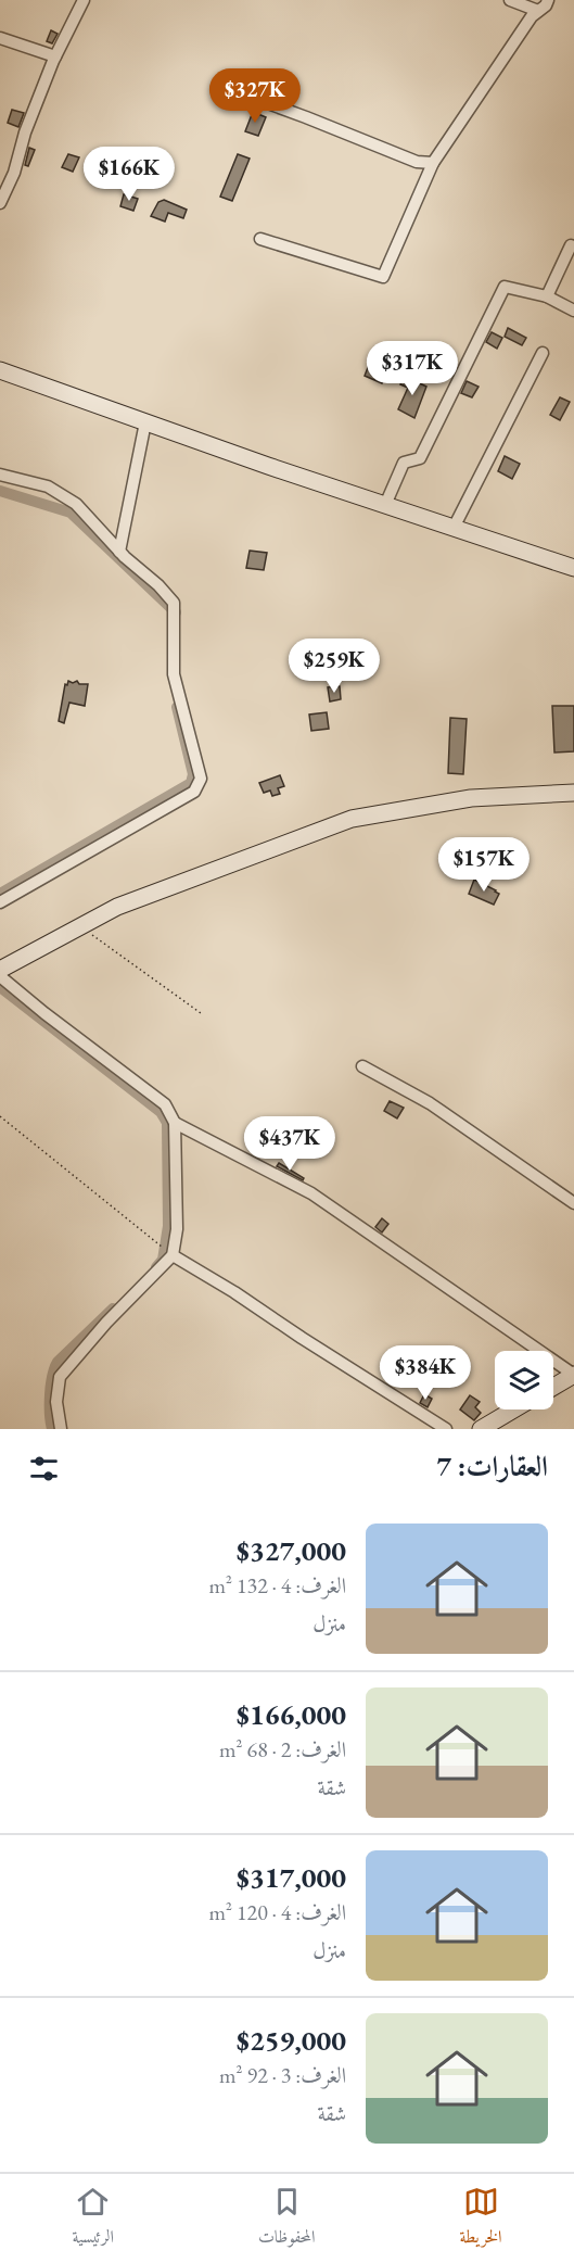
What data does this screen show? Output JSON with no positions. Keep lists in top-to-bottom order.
{
  "page": {
    "price": [
      "$327K",
      "$166K",
      "$317K",
      "$259K",
      "$157K",
      "$437K",
      "$384K"
    ],
    "heading": "العقارات: 7",
    "list": [
      {
        "name": "$327,000",
        "note": "الغرف: 4 · 132 m² · منزل"
      },
      {
        "name": "$166,000",
        "note": "الغرف: 2 · 68 m² · شقة"
      },
      {
        "name": "$317,000",
        "note": "الغرف: 4 · 120 m² · منزل"
      },
      {
        "name": "$259,000",
        "note": "الغرف: 3 · 92 m² · شقة"
      }
    ],
    "tabs": ["الخريطة", "المحفوظات", "الرئيسية"]
  }
}
